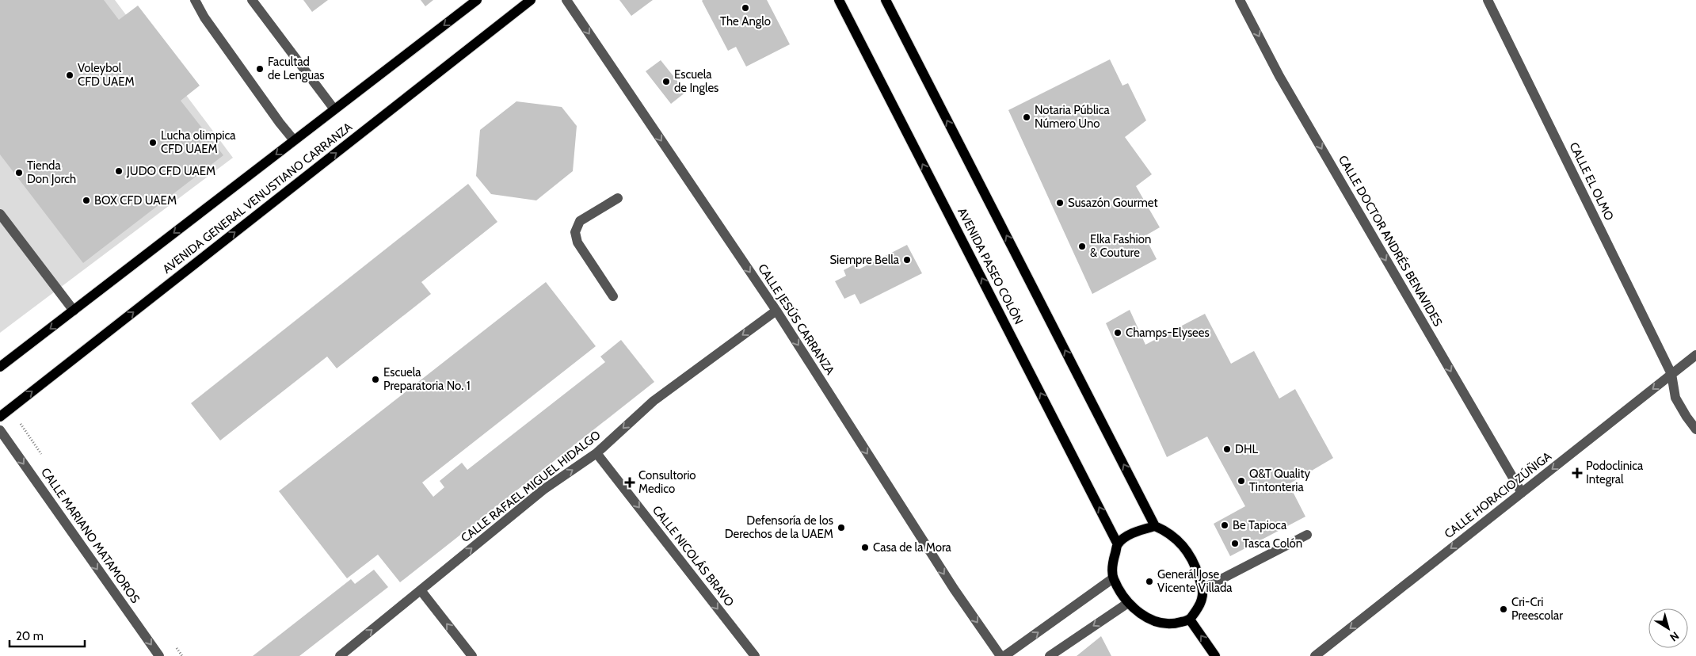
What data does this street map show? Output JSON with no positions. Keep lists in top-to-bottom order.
{
  "streets": {
    "main road": ["AVENIDA GENERAL VENUSTIANO CARRANZA", "AVENIDA PASEO COLÓN"],
    "street": [
      "CALLE EL OLMO",
      "CALLE DOCTOR ANDRÉS BENAVIDES",
      "CALLE JESÚS CARRANZA",
      "CALLE RAFAEL MIGUEL HIDALGO",
      "CALLE HORACIO ZÚÑIGA",
      "CALLE MARIANO MATAMOROS",
      "CALLE NICOLÁS BRAVO"
    ]
  },
  "crossings": [
    ["CALLE EL OLMO", "CALLE HORACIO ZÚÑIGA"],
    ["CALLE DOCTOR ANDRÉS BENAVIDES", "CALLE HORACIO ZÚÑIGA"],
    ["CALLE JESÚS CARRANZA", "CALLE RAFAEL MIGUEL HIDALGO"],
    ["CALLE RAFAEL MIGUEL HIDALGO", "CALLE NICOLÁS BRAVO"]
  ],
  "one_way": [
    "CALLE DOCTOR ANDRÉS BENAVIDES",
    "CALLE JESÚS CARRANZA",
    "CALLE HORACIO ZÚÑIGA",
    "CALLE MARIANO MATAMOROS",
    "CALLE NICOLÁS BRAVO"
  ],
  "places": {
    "other": [
      "The Anglo",
      "Facultad de Lenguas",
      "Voleybol CFD UAEM",
      "Escuela de Ingles",
      "Notaria Pública Número Uno",
      "Lucha olimpica CFD UAEM",
      "JUDO CFD UAEM",
      "Tienda Don Jorch",
      "BOX CFD UAEM",
      "Susazón Gourmet",
      "Elka Fashion & Couture",
      "Siempre Bella",
      "Champs-Elysees",
      "Escuela Preparatoria No. 1",
      "DHL",
      "Q&T Quality Tintonteria",
      "Be Tapioca",
      "Defensoría de los Derechos de la UAEM",
      "Tasca Colón",
      "Casa de la Mora",
      "Generál Jose Vicente Villada",
      "Cri-Cri Preescolar"
    ],
    "health": ["Podoclinica Integral", "Consultorio Medico"]
  },
  "scale_bar": "20 m",
  "north": "bottom right"
}
